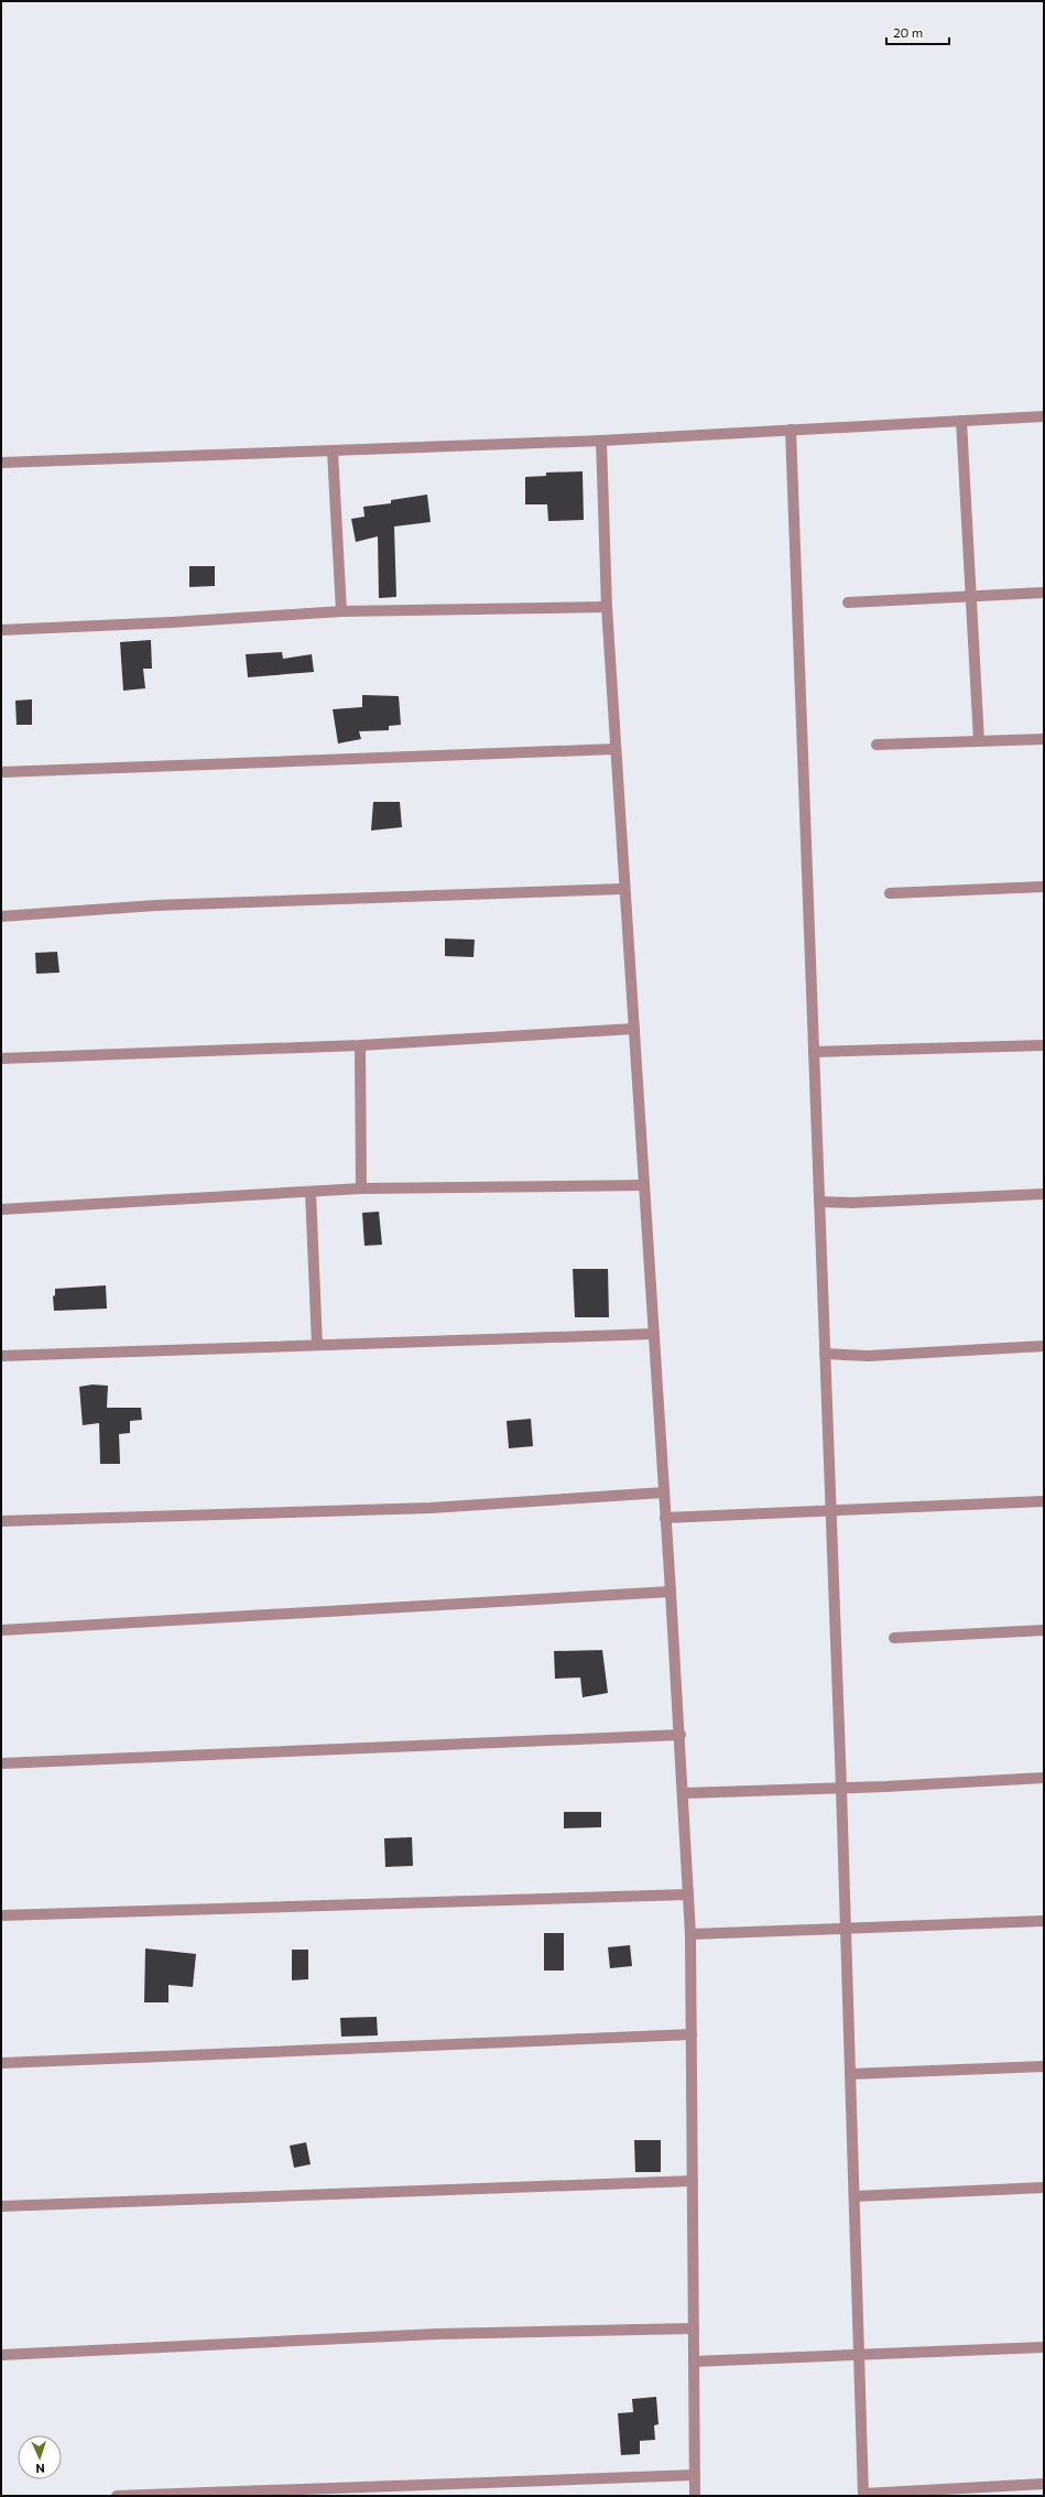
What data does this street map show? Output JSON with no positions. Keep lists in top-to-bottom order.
{
  "scale_bar": "20 m",
  "north": "bottom"
}
